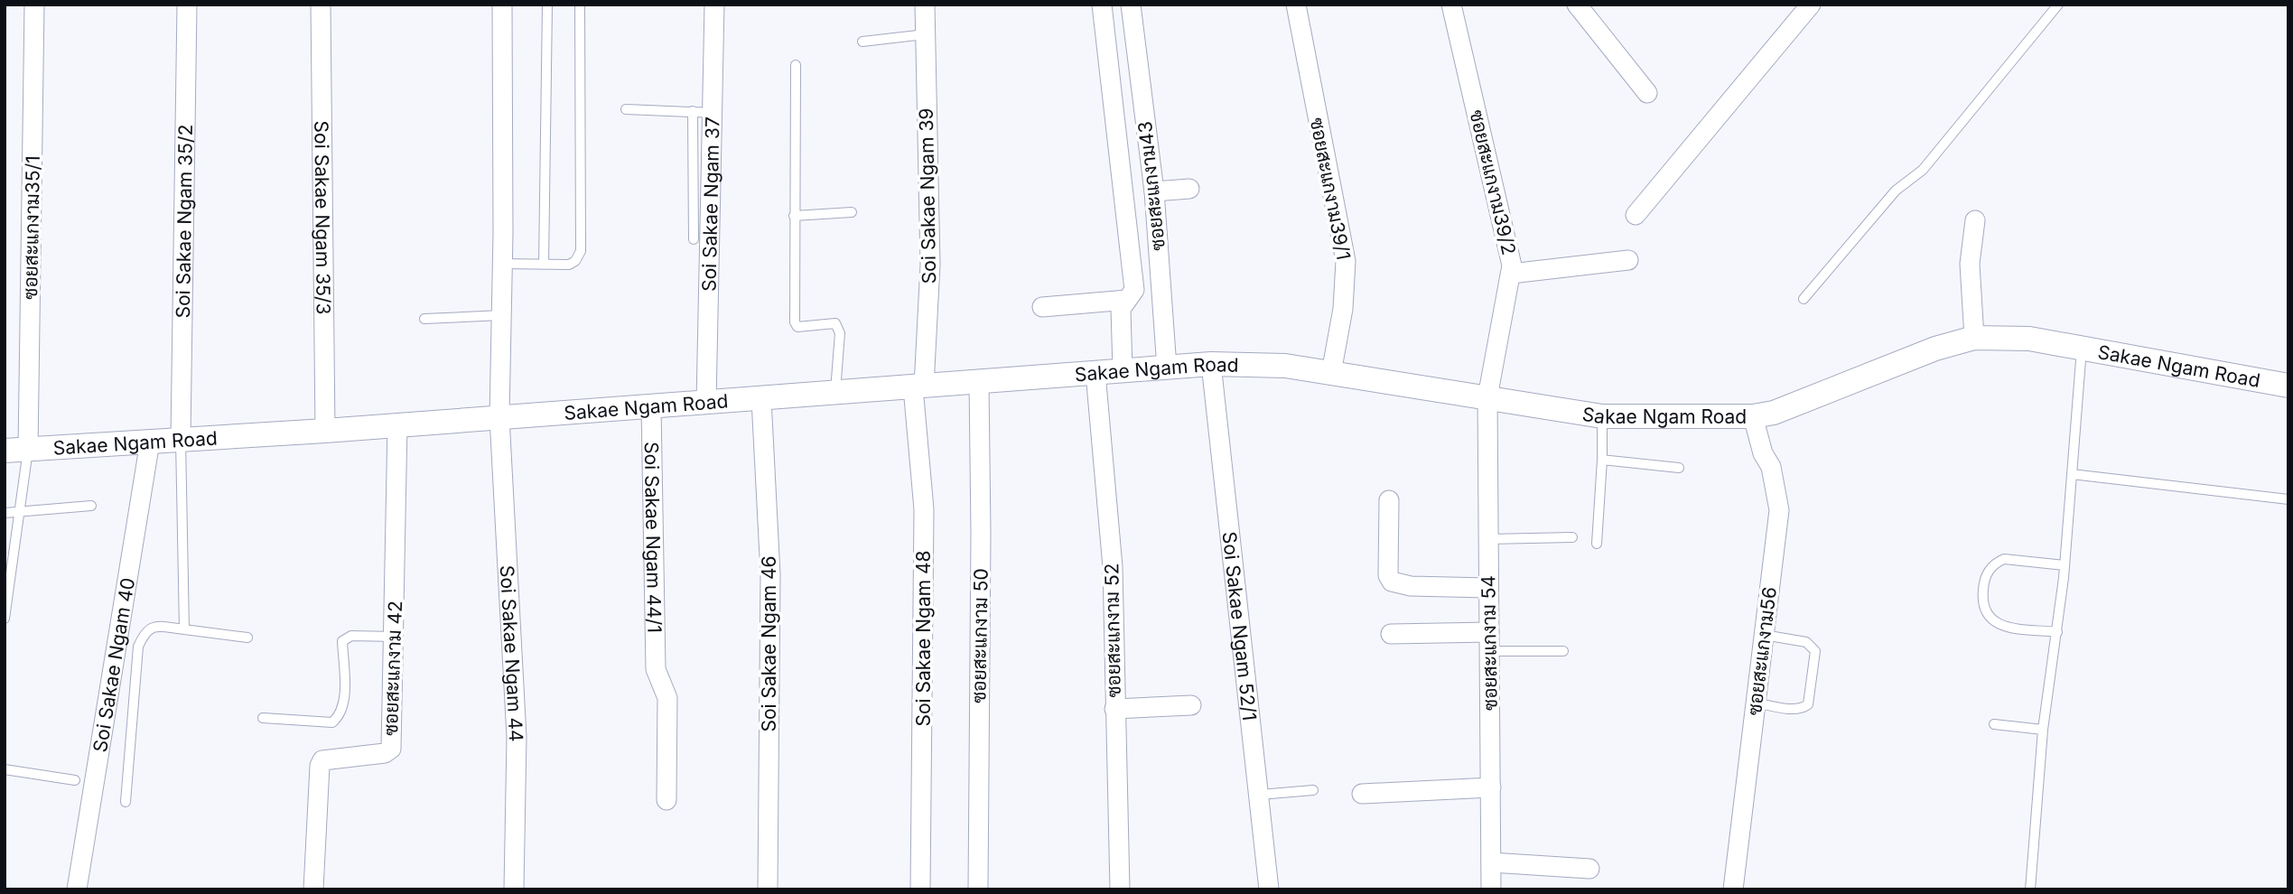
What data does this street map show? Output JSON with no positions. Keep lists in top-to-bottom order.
{
  "streets": {
    "street": [
      "ซอยสะแกงาม39/2",
      "ซอยสะแกงาม43",
      "ซอยสะแกงาม39/1",
      "Soi Sakae Ngam 39",
      "Soi Sakae Ngam 37",
      "Soi Sakae Ngam 35/3",
      "Soi Sakae Ngam 35/2",
      "ซอยสะแกงาม35/1",
      "Sakae Ngam Road",
      "Soi Sakae Ngam 44/1",
      "Soi Sakae Ngam 52/1",
      "ซอยสะแกงาม 52",
      "ซอยสะแกงาม 50",
      "Soi Sakae Ngam 48",
      "ซอยสะแกงาม 54",
      "Soi Sakae Ngam 46",
      "ซอยสะแกงาม56",
      "Soi Sakae Ngam 44",
      "Soi Sakae Ngam 40",
      "ซอยสะแกงาม 42"
    ]
  },
  "crossings": [
    ["ซอยสะแกงาม39/2", "Sakae Ngam Road"],
    ["ซอยสะแกงาม39/2", "ซอยสะแกงาม 54"],
    ["ซอยสะแกงาม43", "Sakae Ngam Road"],
    ["ซอยสะแกงาม39/1", "Sakae Ngam Road"],
    ["Soi Sakae Ngam 39", "Sakae Ngam Road"],
    ["Soi Sakae Ngam 39", "Soi Sakae Ngam 48"],
    ["Soi Sakae Ngam 37", "Sakae Ngam Road"],
    ["Soi Sakae Ngam 35/3", "Sakae Ngam Road"],
    ["Soi Sakae Ngam 35/2", "Sakae Ngam Road"],
    ["ซอยสะแกงาม35/1", "Sakae Ngam Road"],
    ["Sakae Ngam Road", "Soi Sakae Ngam 44/1"],
    ["Sakae Ngam Road", "Soi Sakae Ngam 52/1"],
    ["Sakae Ngam Road", "ซอยสะแกงาม 52"],
    ["Sakae Ngam Road", "ซอยสะแกงาม 50"],
    ["Sakae Ngam Road", "Soi Sakae Ngam 48"],
    ["Sakae Ngam Road", "ซอยสะแกงาม 54"],
    ["Sakae Ngam Road", "Soi Sakae Ngam 46"],
    ["Sakae Ngam Road", "ซอยสะแกงาม56"],
    ["Sakae Ngam Road", "Soi Sakae Ngam 44"],
    ["Sakae Ngam Road", "Soi Sakae Ngam 40"],
    ["Sakae Ngam Road", "ซอยสะแกงาม 42"]
  ]
}
